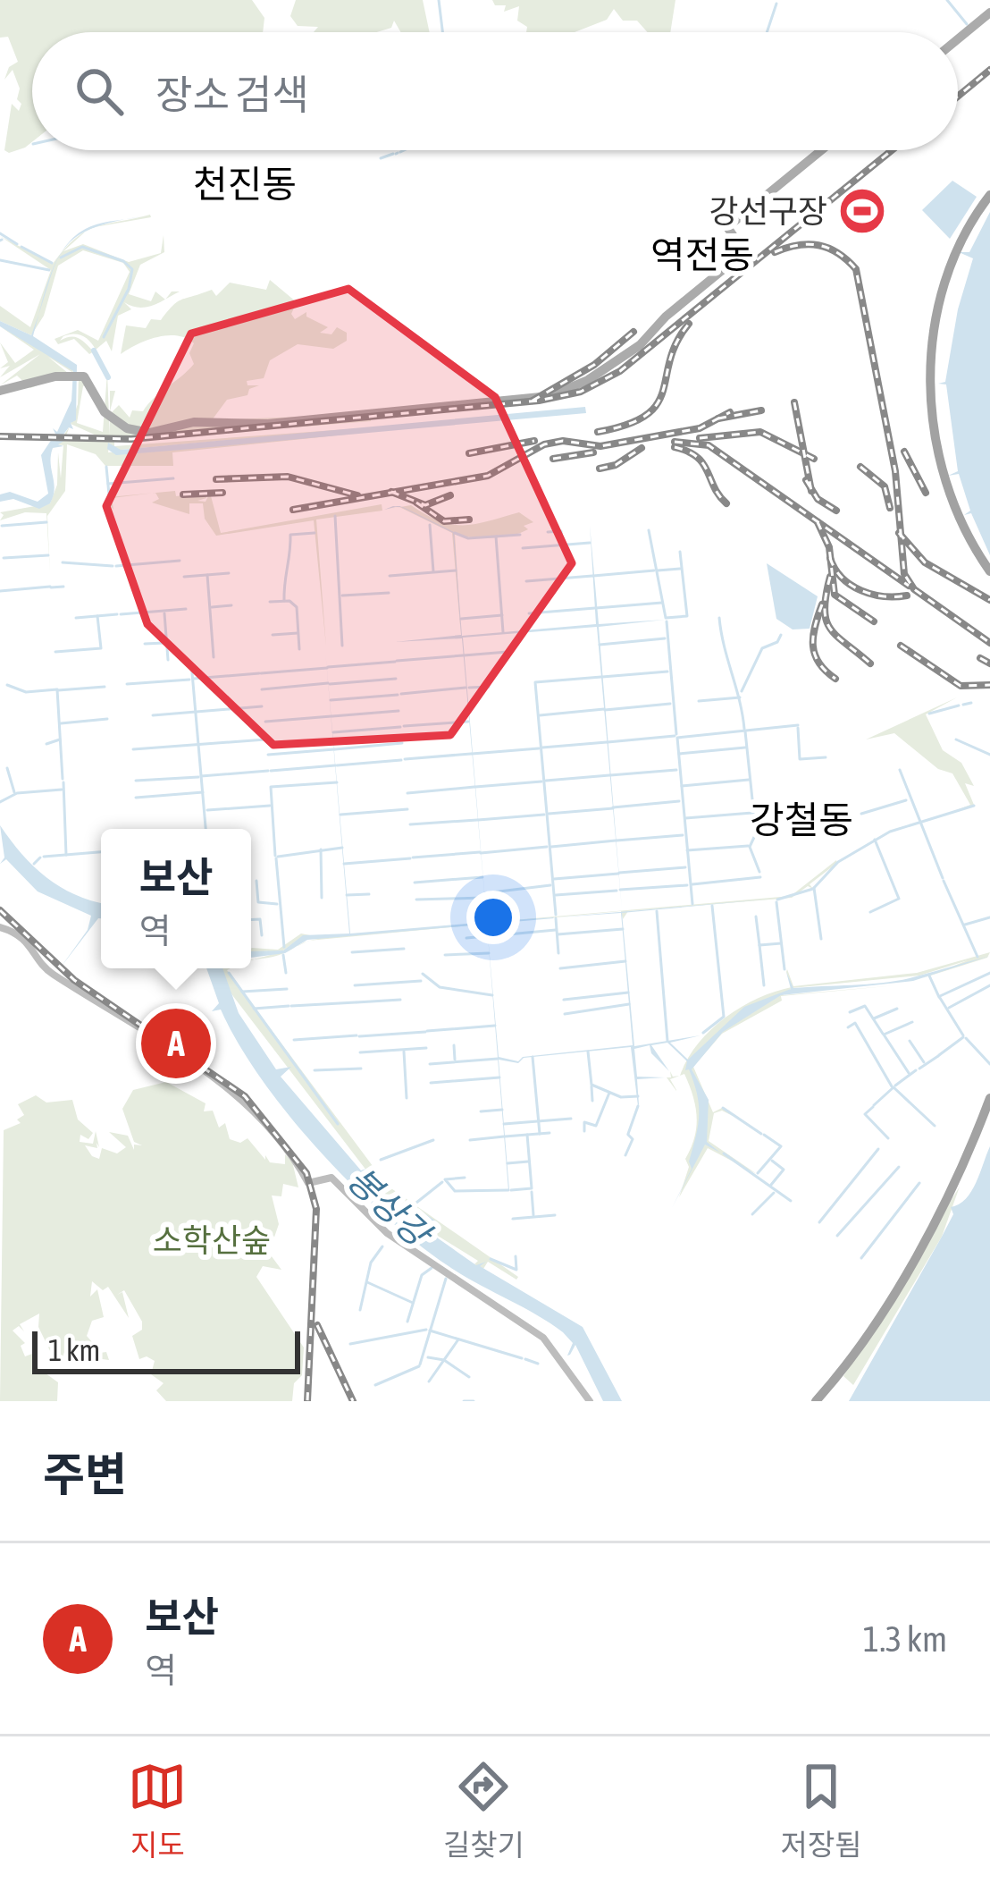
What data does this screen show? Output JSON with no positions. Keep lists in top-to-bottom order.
{
  "districts": ["천진동", "역전동", "강철동"],
  "water": ["봉상강"],
  "parks": ["소학산숲"],
  "places": {
    "sports": ["강선구장"]
  },
  "scale_bar": "1 km",
  "page": {
    "search": "장소 검색",
    "popup": ["보산", "역"],
    "pins": "A",
    "scale": "1 km",
    "heading": "주변",
    "list": [
      {
        "mark": "A",
        "name": "보산",
        "note": "역",
        "value": "1.3 km"
      }
    ],
    "nav": ["지도", "길찾기", "저장됨"]
  }
}
